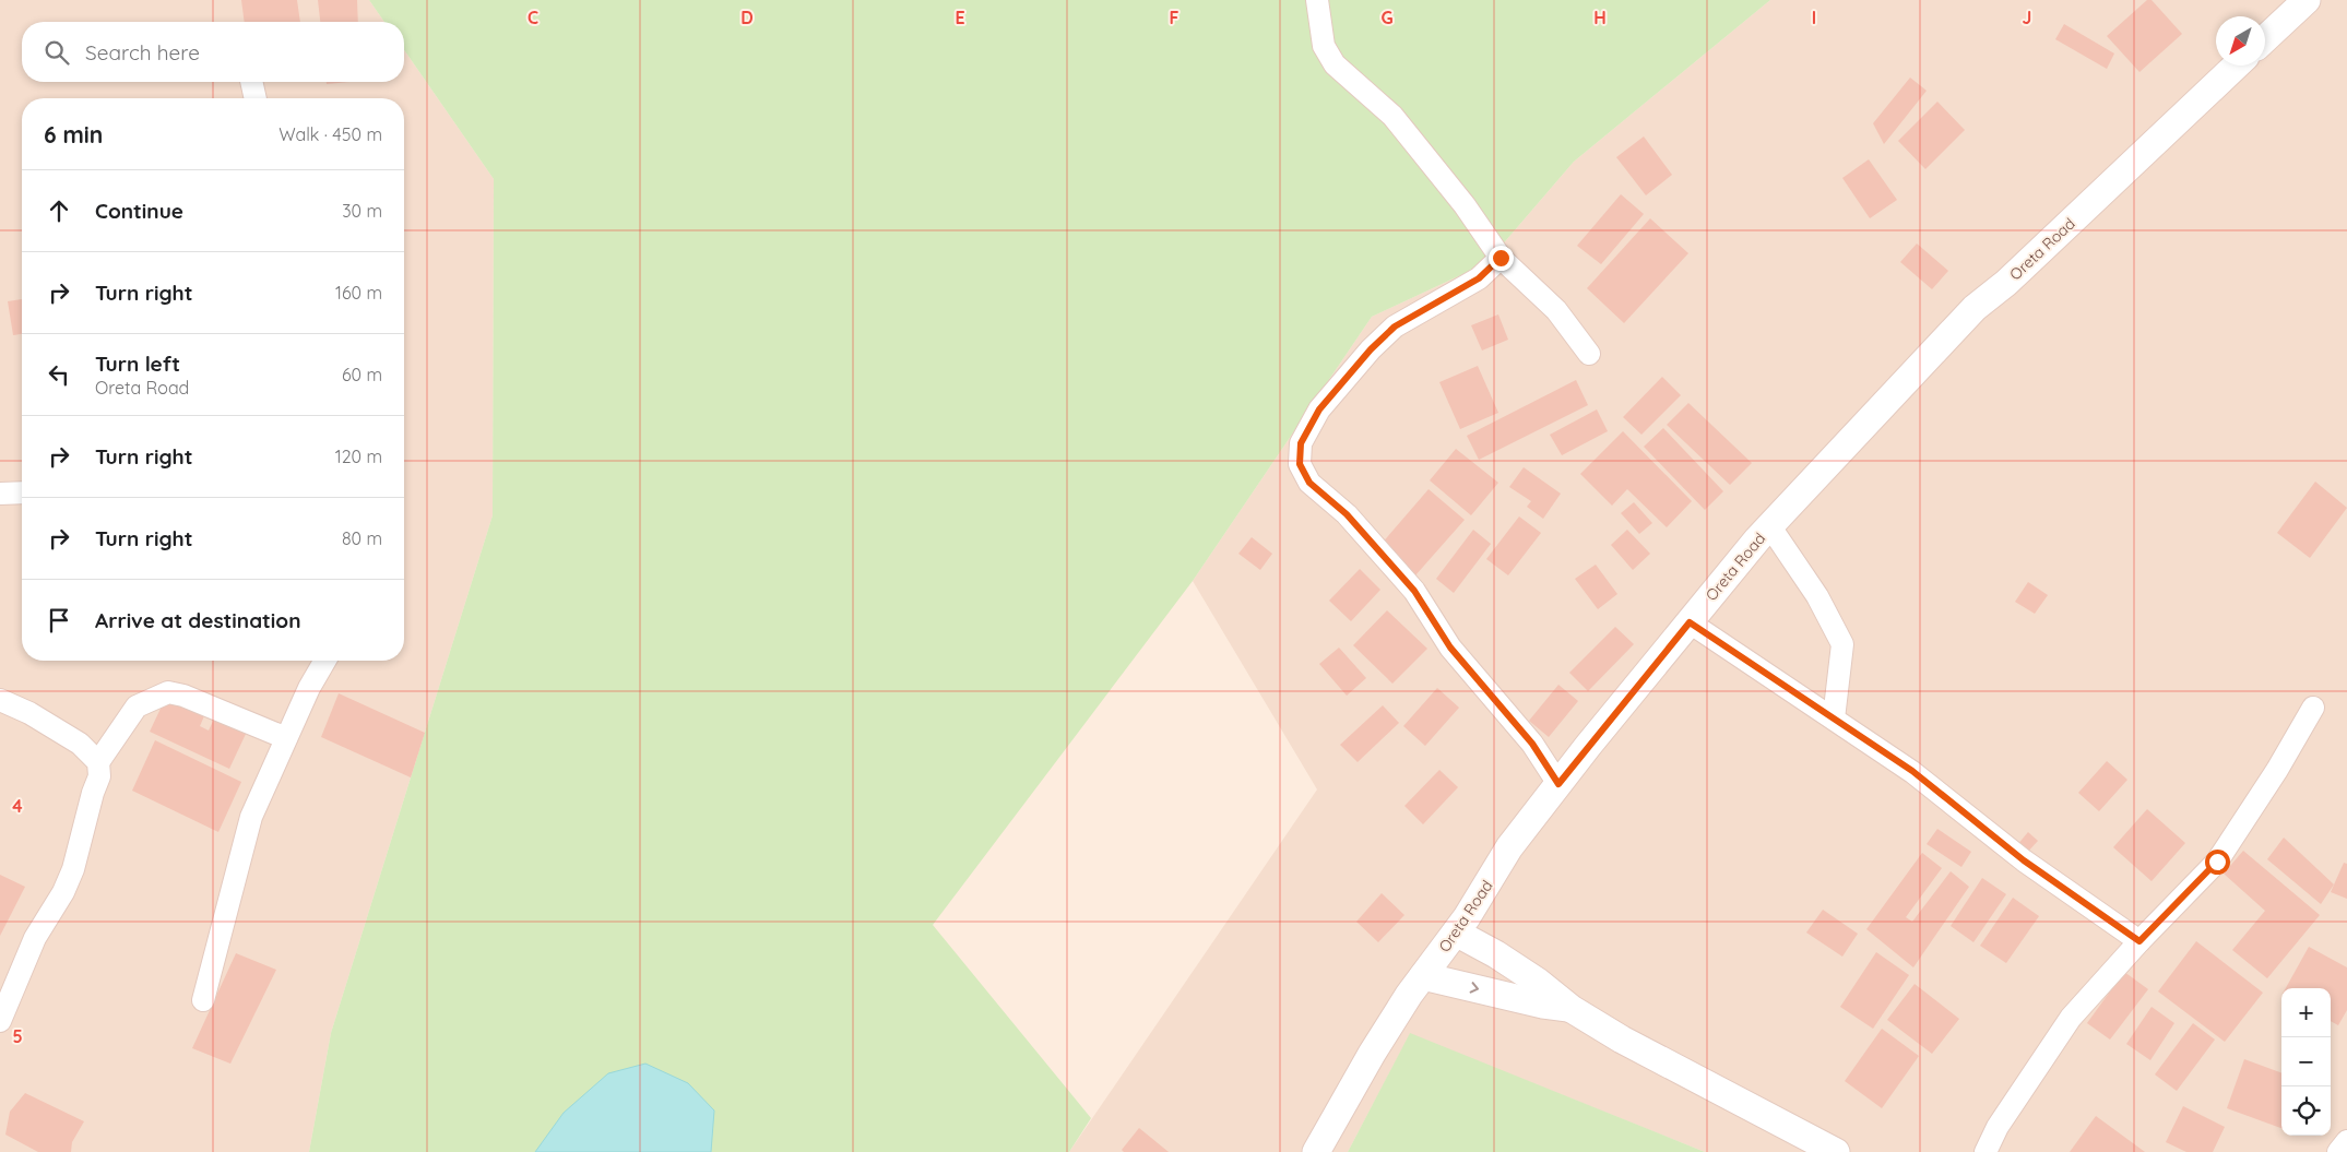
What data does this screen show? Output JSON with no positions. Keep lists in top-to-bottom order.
{
  "streets": {
    "street": ["Oreta Road"]
  },
  "north": "bottom left",
  "page": {
    "search": "Search here",
    "heading": ["6 min", "Walk · 450 m"],
    "list": [
      ["Continue", "30 m"],
      ["Turn right", "160 m"],
      ["Turn left", "Oreta Road", "60 m"],
      ["Turn right", "120 m"],
      ["Turn right", "80 m"],
      "Arrive at destination"
    ],
    "map_buttons": ["+", "−"]
  },
  "grid": {
    "columns": [
      "C",
      "D",
      "E",
      "F",
      "G",
      "H",
      "I",
      "J"
    ],
    "rows": ["4", "5"]
  }
}
